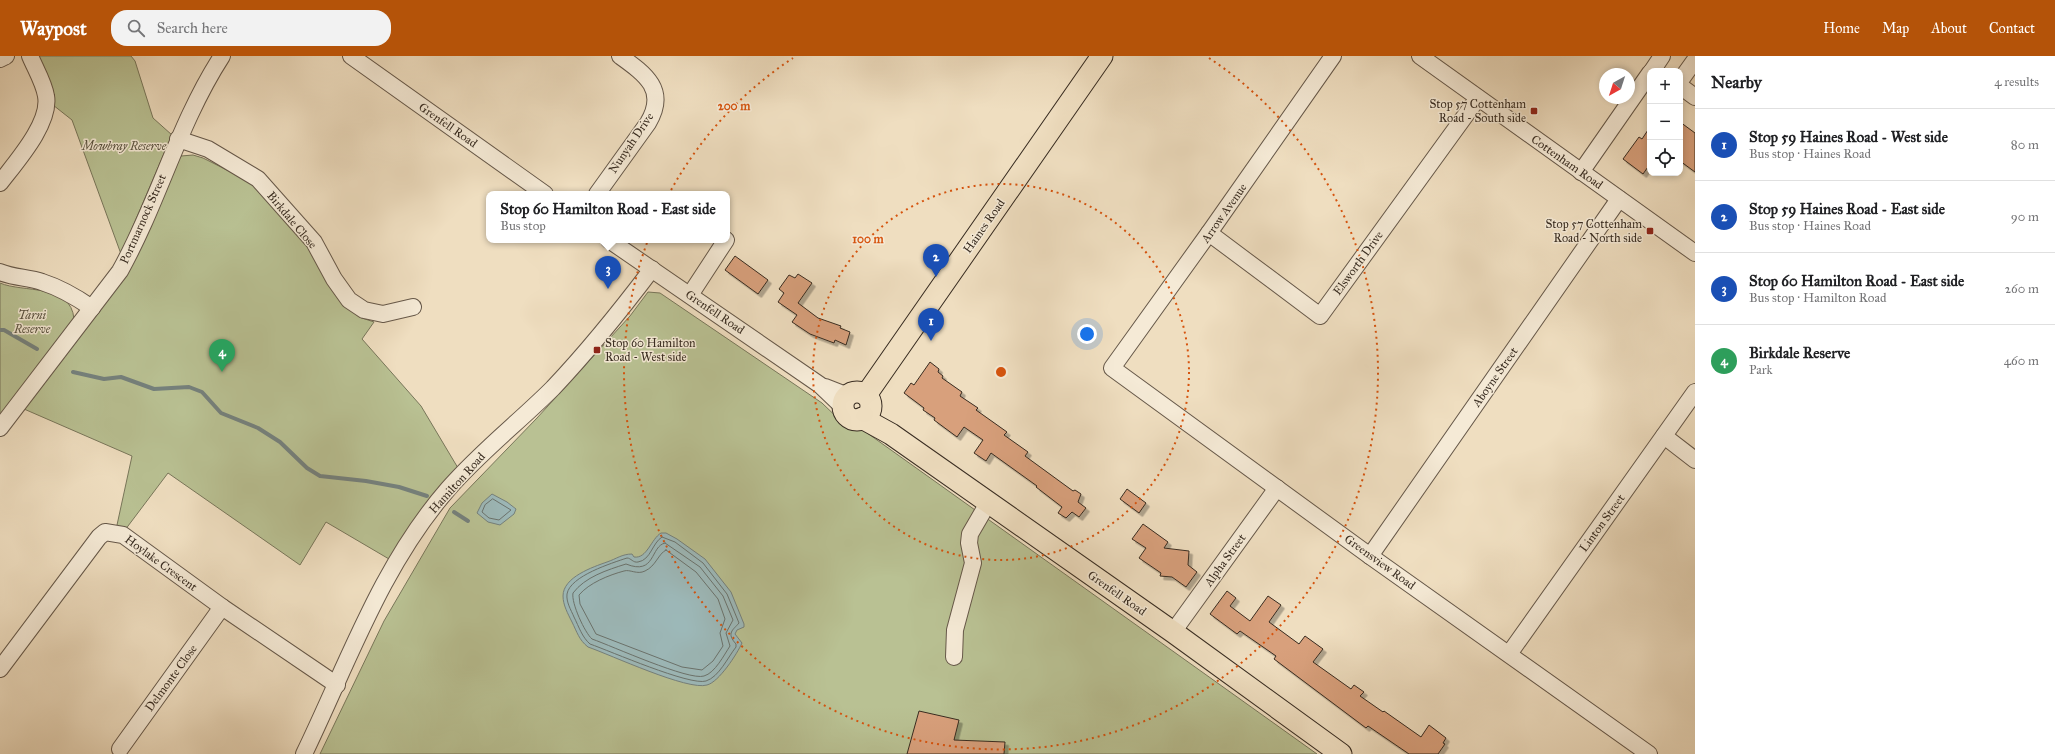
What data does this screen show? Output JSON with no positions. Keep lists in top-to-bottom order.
{
  "streets": {
    "main road": ["Grenfell Road", "Haines Road"],
    "street": [
      "Nunyah Drive",
      "Cottenham Road",
      "Arrow Avenue",
      "Portmarnock Street",
      "Birkdale Close",
      "Elsworth Drive",
      "Aboyne Street",
      "Hamilton Road",
      "Linton Street",
      "Alpha Street",
      "Greensview Road",
      "Hoylake Crescent",
      "Delmonte Close"
    ]
  },
  "crossings": [
    ["Grenfell Road", "Haines Road"],
    ["Grenfell Road", "Hamilton Road"],
    ["Grenfell Road", "Alpha Street"],
    ["Cottenham Road", "Elsworth Drive"],
    ["Cottenham Road", "Aboyne Street"],
    ["Arrow Avenue", "Elsworth Drive"],
    ["Arrow Avenue", "Greensview Road"],
    ["Portmarnock Street", "Birkdale Close"],
    ["Aboyne Street", "Greensview Road"],
    ["Hamilton Road", "Hoylake Crescent"],
    ["Linton Street", "Greensview Road"],
    ["Alpha Street", "Greensview Road"],
    ["Hoylake Crescent", "Delmonte Close"]
  ],
  "parks": ["Mowbray Reserve", "Tarni Reserve"],
  "places": {
    "transit": ["Stop 57 Cottenham Road - South side", "Stop 57 Cottenham Road - North side", "Stop 60 Hamilton Road - West side"]
  },
  "north": "bottom left",
  "page": {
    "header": "Waypost",
    "search": "Search here",
    "nav": [
      "Home",
      "Map",
      "About",
      "Contact"
    ],
    "heading": ["Nearby", "4 results"],
    "map_buttons": ["+", "−"],
    "list": [
      {
        "mark": "1",
        "name": "Stop 59 Haines Road - West side",
        "note": "Bus stop · Haines Road",
        "value": "80 m"
      },
      {
        "mark": "2",
        "name": "Stop 59 Haines Road - East side",
        "note": "Bus stop · Haines Road",
        "value": "90 m"
      },
      {
        "mark": "3",
        "name": "Stop 60 Hamilton Road - East side",
        "note": "Bus stop · Hamilton Road",
        "value": "260 m"
      },
      {
        "mark": "4",
        "name": "Birkdale Reserve",
        "note": "Park",
        "value": "460 m"
      }
    ],
    "popup": ["Stop 60 Hamilton Road - East side", "Bus stop"],
    "pins": [
      "2",
      "3",
      "1",
      "4"
    ]
  },
  "rings": ["200 m", "100 m"]
}
